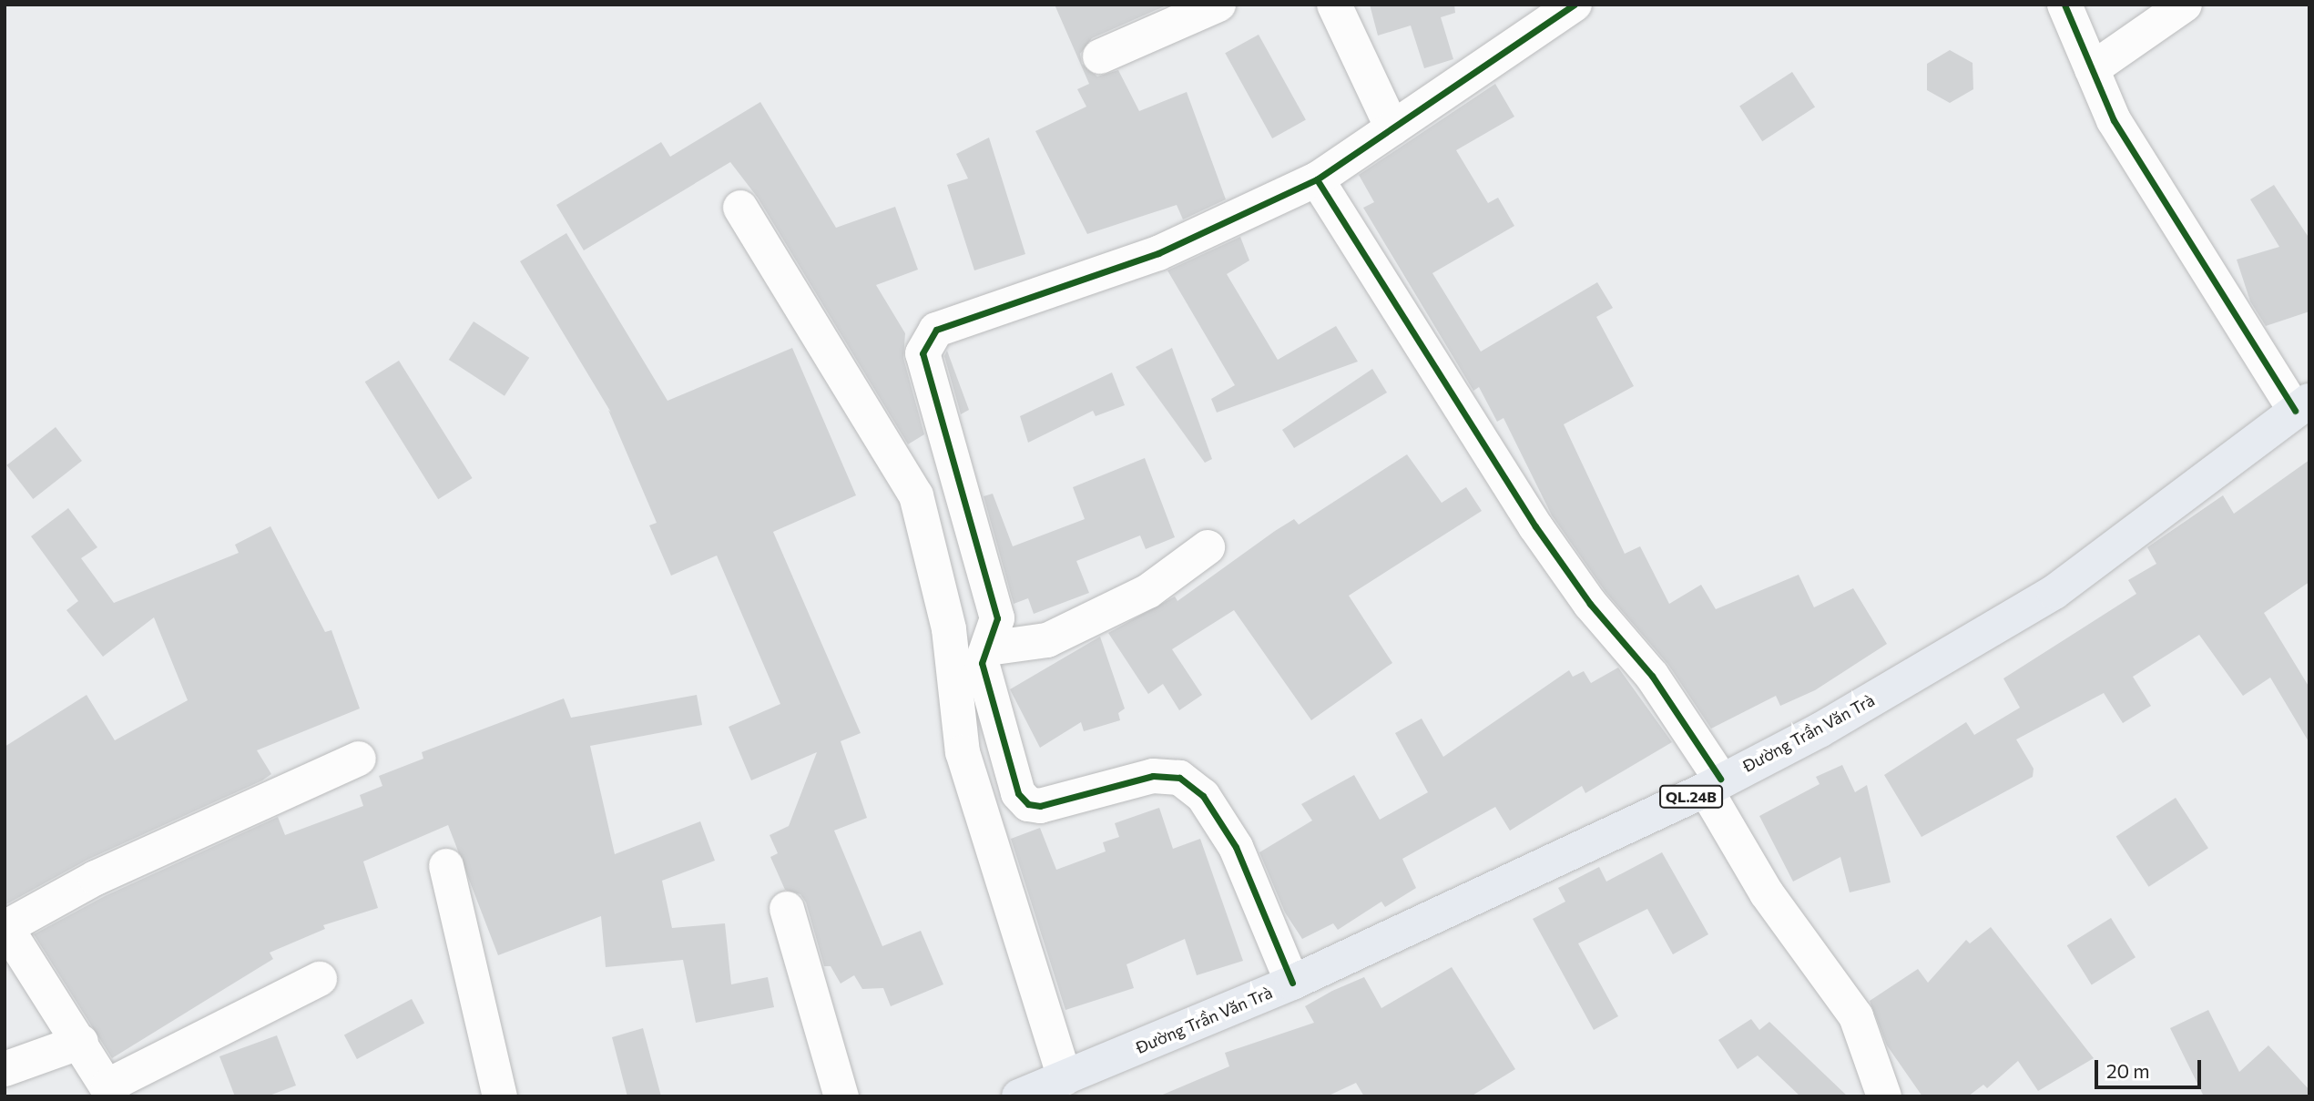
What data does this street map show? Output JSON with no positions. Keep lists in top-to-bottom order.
{
  "streets": {
    "main road": ["Đường Trần Văn Trà", "QL.24B"]
  },
  "scale_bar": "20 m"
}
